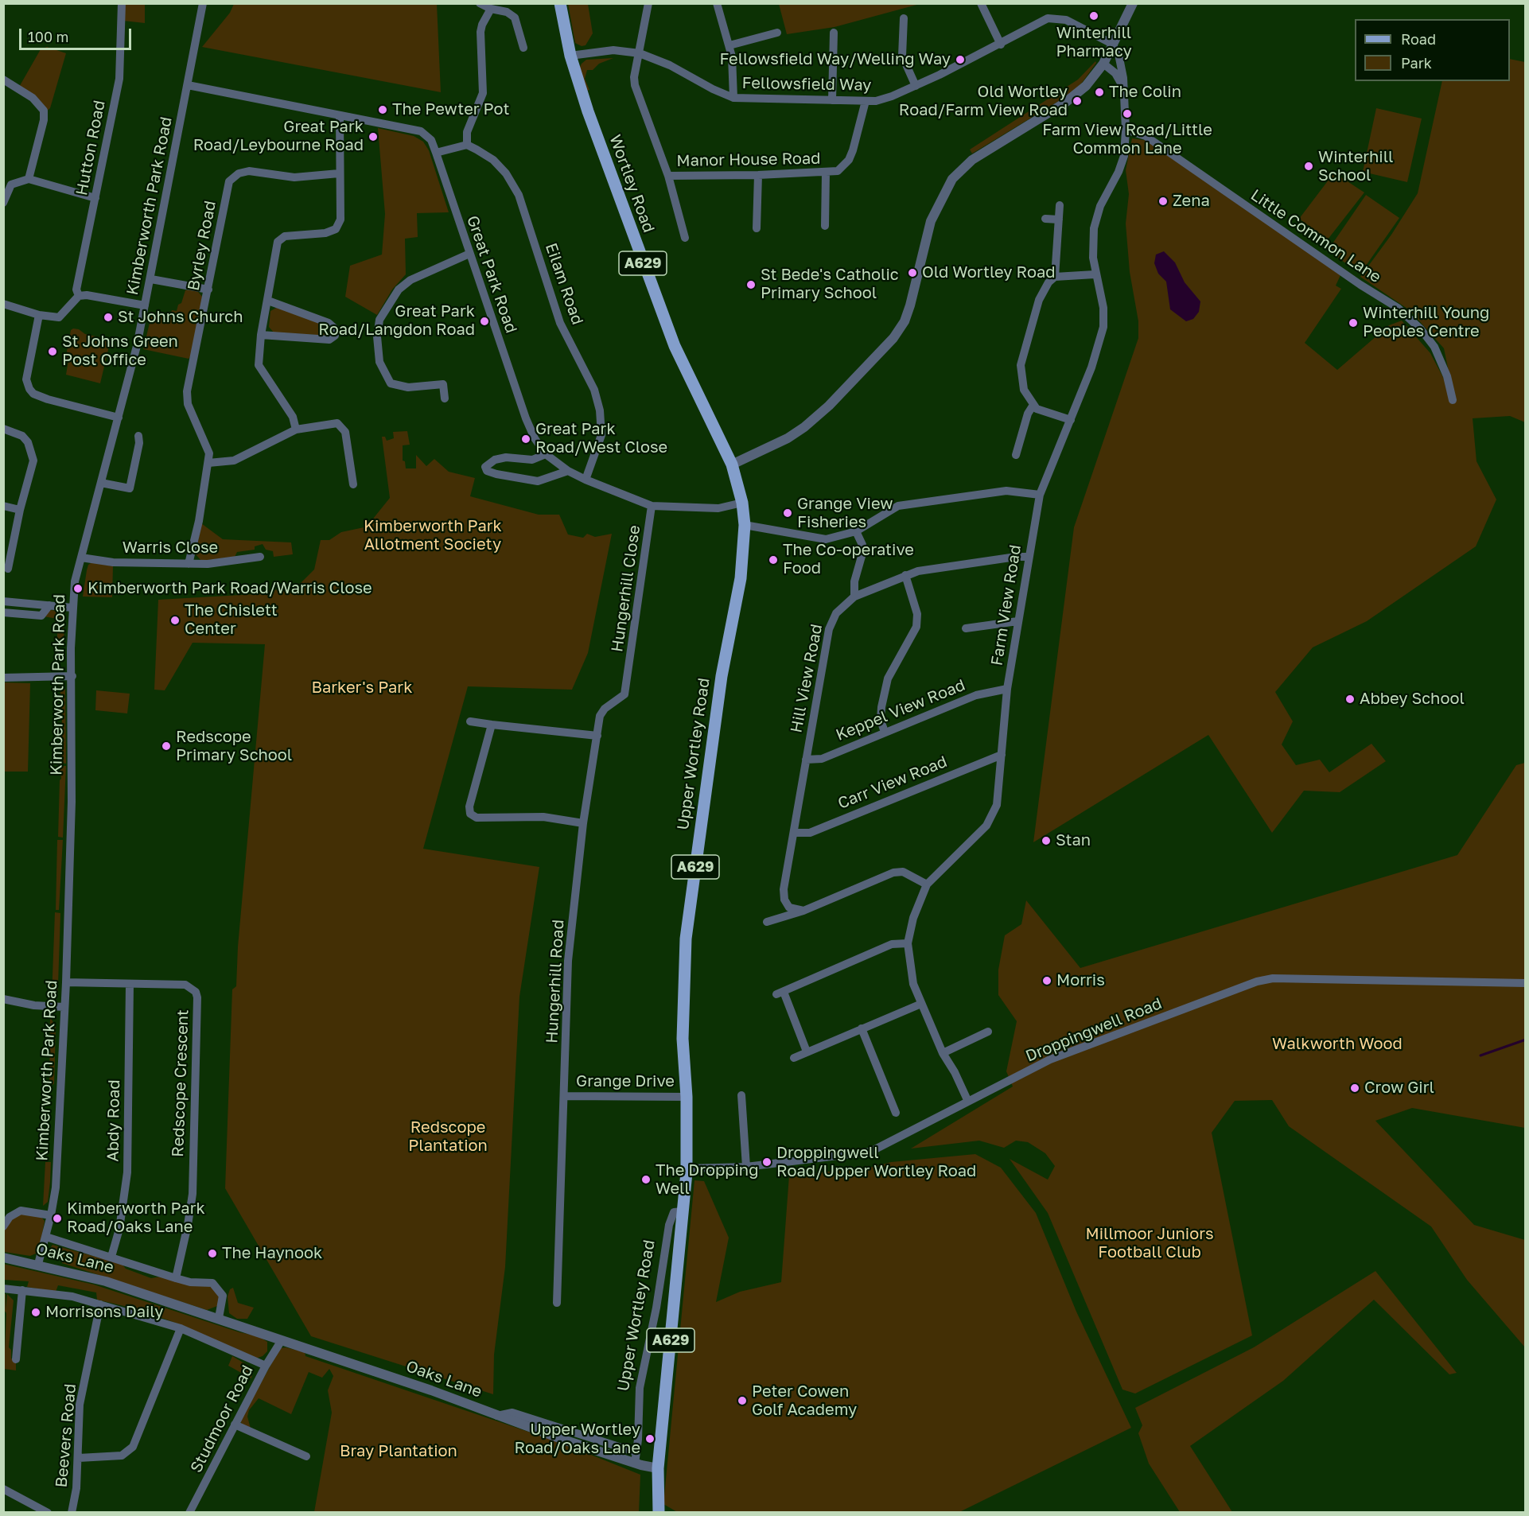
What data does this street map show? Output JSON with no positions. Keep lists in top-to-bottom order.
{
  "streets": {
    "main road": ["Wortley Road", "A629", "Upper Wortley Road"],
    "street": [
      "Fellowsfield Way",
      "Hutton Road",
      "Manor House Road",
      "Kimberworth Park Road",
      "Little Common Lane",
      "Byrley Road",
      "Great Park Road",
      "Eilam Road",
      "Warris Close",
      "Hungerhill Close",
      "Farm View Road",
      "Hill View Road",
      "Keppel View Road",
      "Carr View Road",
      "Hungerhill Road",
      "Droppingwell Road",
      "Grange Drive",
      "Redscope Crescent",
      "Abdy Road",
      "Oaks Lane",
      "Studmoor Road",
      "Beevers Road"
    ]
  },
  "crossings": [
    ["Fellowsfield Way", "Manor House Road"],
    ["Fellowsfield Way", "Wortley Road"],
    ["Fellowsfield Way", "Farm View Road"],
    ["Wortley Road", "Great Park Road"],
    ["Wortley Road", "Upper Wortley Road"],
    ["Kimberworth Park Road", "Great Park Road"],
    ["Kimberworth Park Road", "Warris Close"],
    ["Kimberworth Park Road", "Redscope Crescent"],
    ["Kimberworth Park Road", "Oaks Lane"],
    ["Little Common Lane", "Farm View Road"],
    ["Byrley Road", "Warris Close"],
    ["Great Park Road", "Eilam Road"],
    ["Great Park Road", "Hungerhill Close"],
    ["Great Park Road", "Upper Wortley Road"],
    ["Hungerhill Close", "Hungerhill Road"],
    ["Farm View Road", "Hill View Road"],
    ["Farm View Road", "Keppel View Road"],
    ["Farm View Road", "Carr View Road"],
    ["Farm View Road", "Droppingwell Road"],
    ["Hill View Road", "Keppel View Road"],
    ["Hill View Road", "Carr View Road"],
    ["Upper Wortley Road", "Droppingwell Road"],
    ["Upper Wortley Road", "Grange Drive"],
    ["Upper Wortley Road", "Oaks Lane"],
    ["Hungerhill Road", "Grange Drive"],
    ["Redscope Crescent", "Abdy Road"],
    ["Redscope Crescent", "Oaks Lane"],
    ["Abdy Road", "Oaks Lane"],
    ["Oaks Lane", "Studmoor Road"]
  ],
  "parks": [
    "Kimberworth Park Allotment Society",
    "Barker's Park",
    "Walkworth Wood",
    "Redscope Plantation",
    "Millmoor Juniors Football Club",
    "Bray Plantation"
  ],
  "places": [
    "Winterhill Pharmacy",
    "Fellowsfield Way/Welling Way",
    "The Colin",
    "Old Wortley Road/Farm View Road",
    "The Pewter Pot",
    "Farm View Road/Little Common Lane",
    "Great Park Road/Leybourne Road",
    "Winterhill School",
    "Zena",
    "Old Wortley Road",
    "St Bede's Catholic Primary School",
    "St Johns Church",
    "Great Park Road/Langdon Road",
    "Winterhill Young Peoples Centre",
    "St Johns Green Post Office",
    "Great Park Road/West Close",
    "Grange View Fisheries",
    "The Co-operative Food",
    "Kimberworth Park Road/Warris Close",
    "The Chislett Center",
    "Abbey School",
    "Redscope Primary School",
    "Stan",
    "Morris",
    "Crow Girl",
    "Droppingwell Road/Upper Wortley Road",
    "The Dropping Well",
    "Kimberworth Park Road/Oaks Lane",
    "The Haynook",
    "Morrisons Daily",
    "Peter Cowen Golf Academy",
    "Upper Wortley Road/Oaks Lane"
  ],
  "legend": ["Road", "Park"],
  "scale_bar": "100 m"
}
